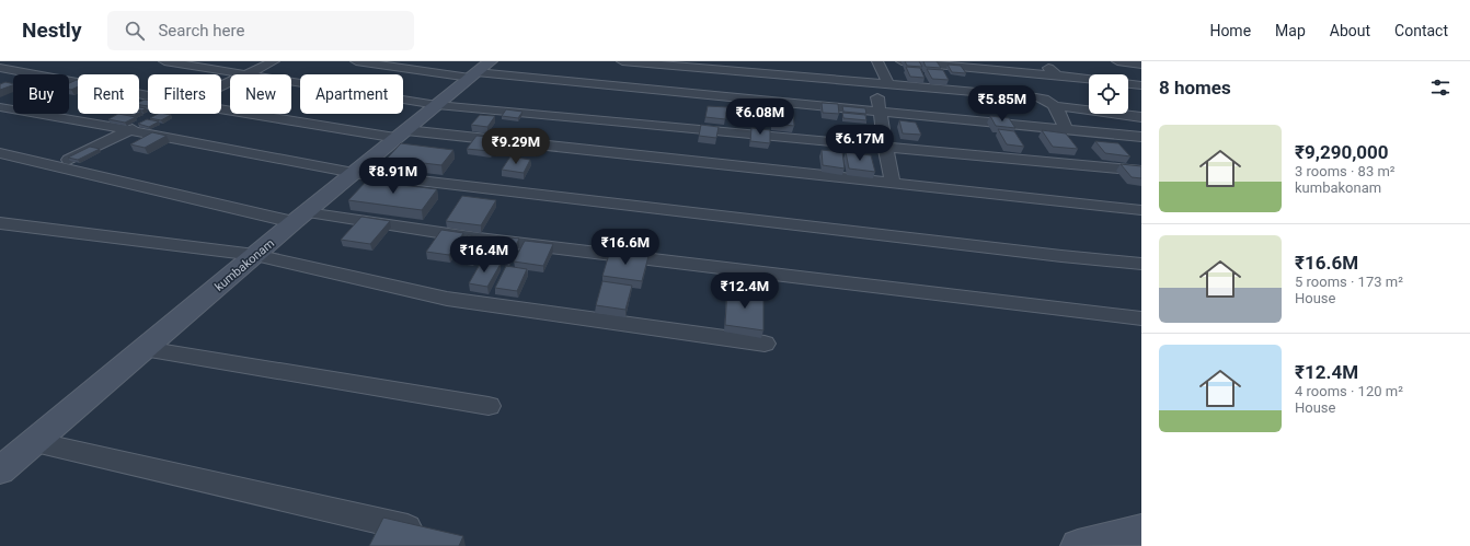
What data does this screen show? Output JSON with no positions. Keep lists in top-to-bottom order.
{
  "streets": {
    "street": ["kumbakonam"]
  },
  "page": {
    "header": "Nestly",
    "search": "Search here",
    "nav": [
      "Home",
      "Map",
      "About",
      "Contact"
    ],
    "heading": "8 homes",
    "chip": [
      "Buy",
      "Rent",
      "Filters",
      "New",
      "Apartment"
    ],
    "price": [
      "₹5.85M",
      "₹6.08M",
      "₹6.17M",
      "₹9.29M",
      "₹8.91M",
      "₹16.6M",
      "₹16.4M",
      "₹12.4M"
    ],
    "list": [
      {
        "name": "₹9,290,000",
        "note": "3 rooms · 83 m² · kumbakonam"
      },
      {
        "name": "₹16.6M",
        "note": "5 rooms · 173 m² · House"
      },
      {
        "name": "₹12.4M",
        "note": "4 rooms · 120 m² · House"
      }
    ]
  }
}
